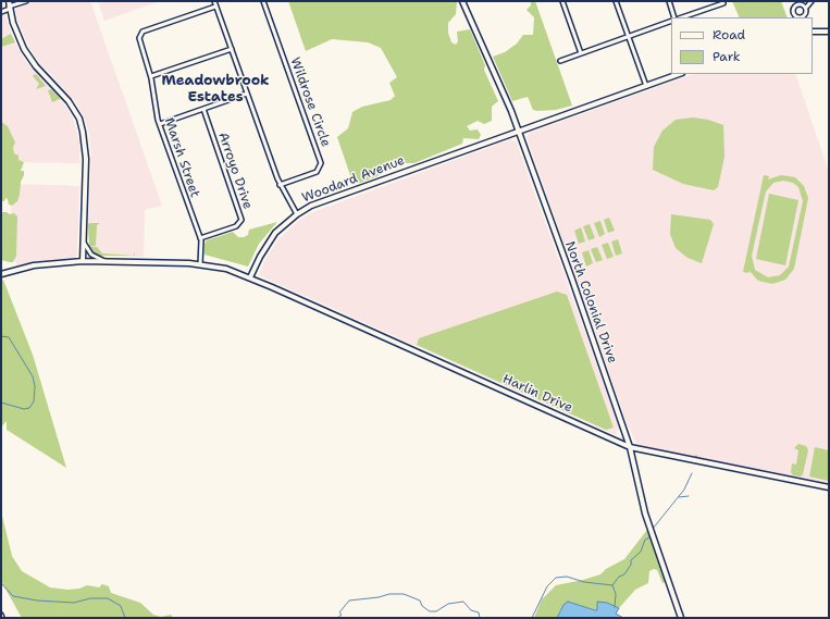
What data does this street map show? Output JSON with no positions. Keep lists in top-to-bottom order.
{
  "streets": {
    "street": [
      "Wildrose Circle",
      "Marsh Street",
      "Arroyo Drive",
      "Woodard Avenue",
      "North Colonial Drive",
      "Harlin Drive"
    ]
  },
  "crossings": [
    ["Marsh Street", "Arroyo Drive"],
    ["Woodard Avenue", "North Colonial Drive"],
    ["Woodard Avenue", "Harlin Drive"],
    ["North Colonial Drive", "Harlin Drive"]
  ],
  "districts": ["Meadowbrook Estates"],
  "legend": ["Road", "Park"]
}
